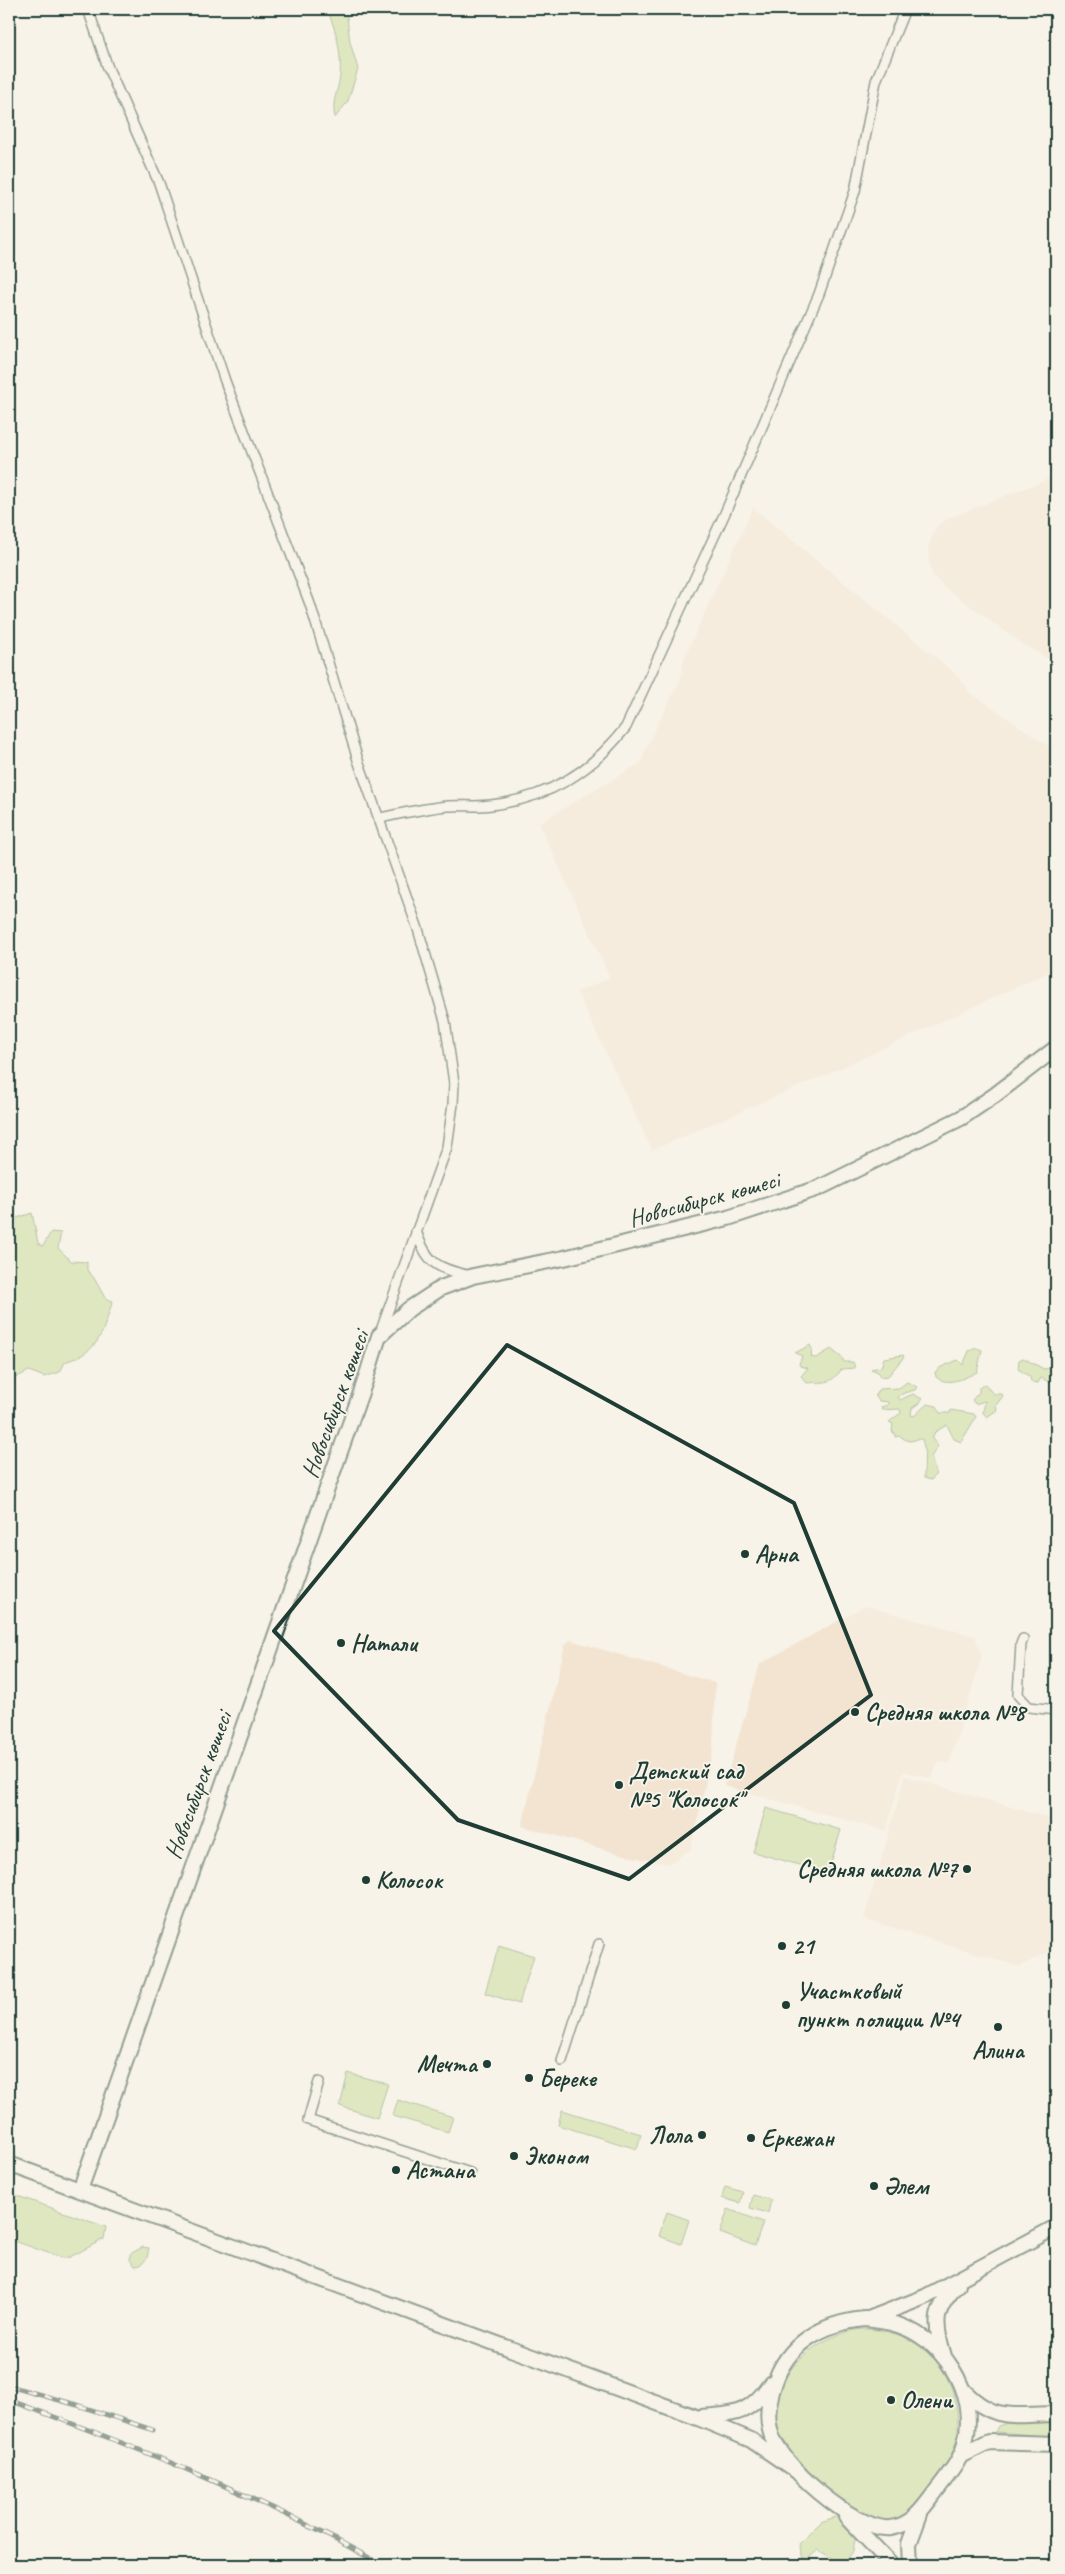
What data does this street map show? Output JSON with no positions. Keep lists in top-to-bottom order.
{
  "streets": {
    "street": ["Новосибирск көшесі"]
  },
  "places": [
    "Арна",
    "Натали",
    "Средняя школа №8",
    "Детский сад №5 \"Колосок\"",
    "Средняя школа №7",
    "Колосок",
    "21",
    "Участковый пункт полиции №4",
    "Алина",
    "Мечта",
    "Береке",
    "Лола",
    "Еркежан",
    "Эконом",
    "Астана",
    "Әлем",
    "Олени"
  ]
}
